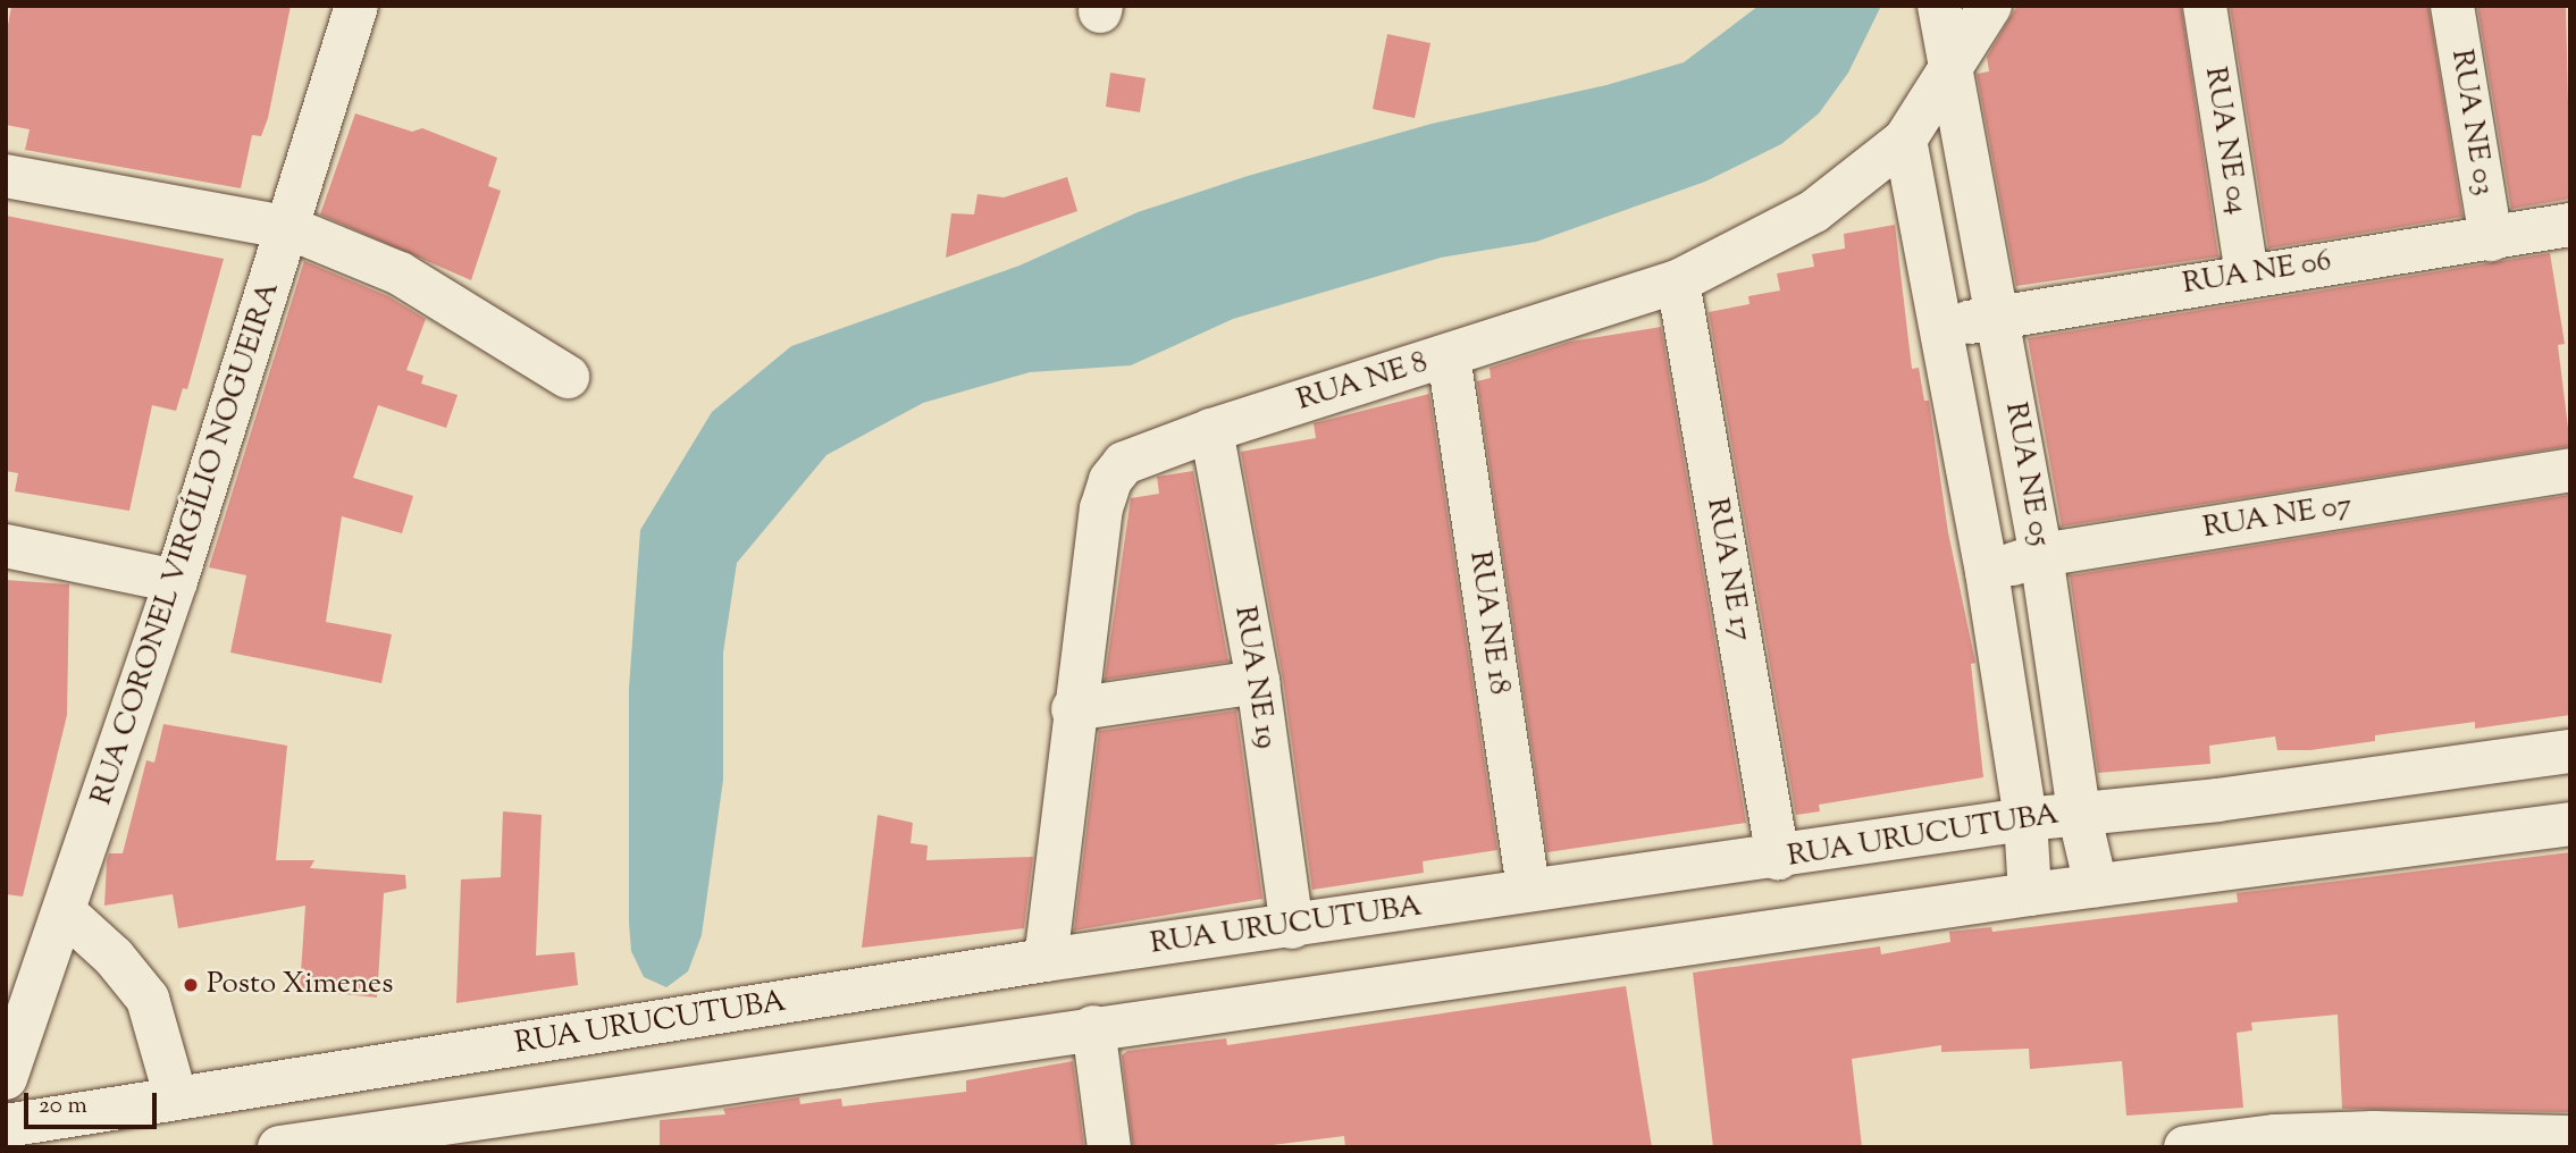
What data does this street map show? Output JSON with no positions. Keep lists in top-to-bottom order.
{
  "streets": {
    "street": [
      "RUA NE 03",
      "RUA NE 04",
      "RUA NE 06",
      "RUA NE 8",
      "RUA NE 05",
      "RUA NE 07",
      "RUA CORONEL VIRGÍLIO NOGUEIRA",
      "RUA NE 17",
      "RUA NE 18",
      "RUA NE 19",
      "RUA URUCUTUBA"
    ]
  },
  "crossings": [
    ["RUA NE 03", "RUA NE 06"],
    ["RUA NE 04", "RUA NE 06"],
    ["RUA NE 06", "RUA NE 05"],
    ["RUA NE 8", "RUA NE 05"],
    ["RUA NE 8", "RUA NE 17"],
    ["RUA NE 8", "RUA NE 18"],
    ["RUA NE 8", "RUA NE 19"],
    ["RUA NE 8", "RUA URUCUTUBA"],
    ["RUA NE 05", "RUA NE 07"],
    ["RUA NE 05", "RUA URUCUTUBA"],
    ["RUA NE 17", "RUA URUCUTUBA"],
    ["RUA NE 18", "RUA URUCUTUBA"],
    ["RUA NE 19", "RUA URUCUTUBA"]
  ],
  "places": ["Posto Ximenes"],
  "scale_bar": "20 m"
}
